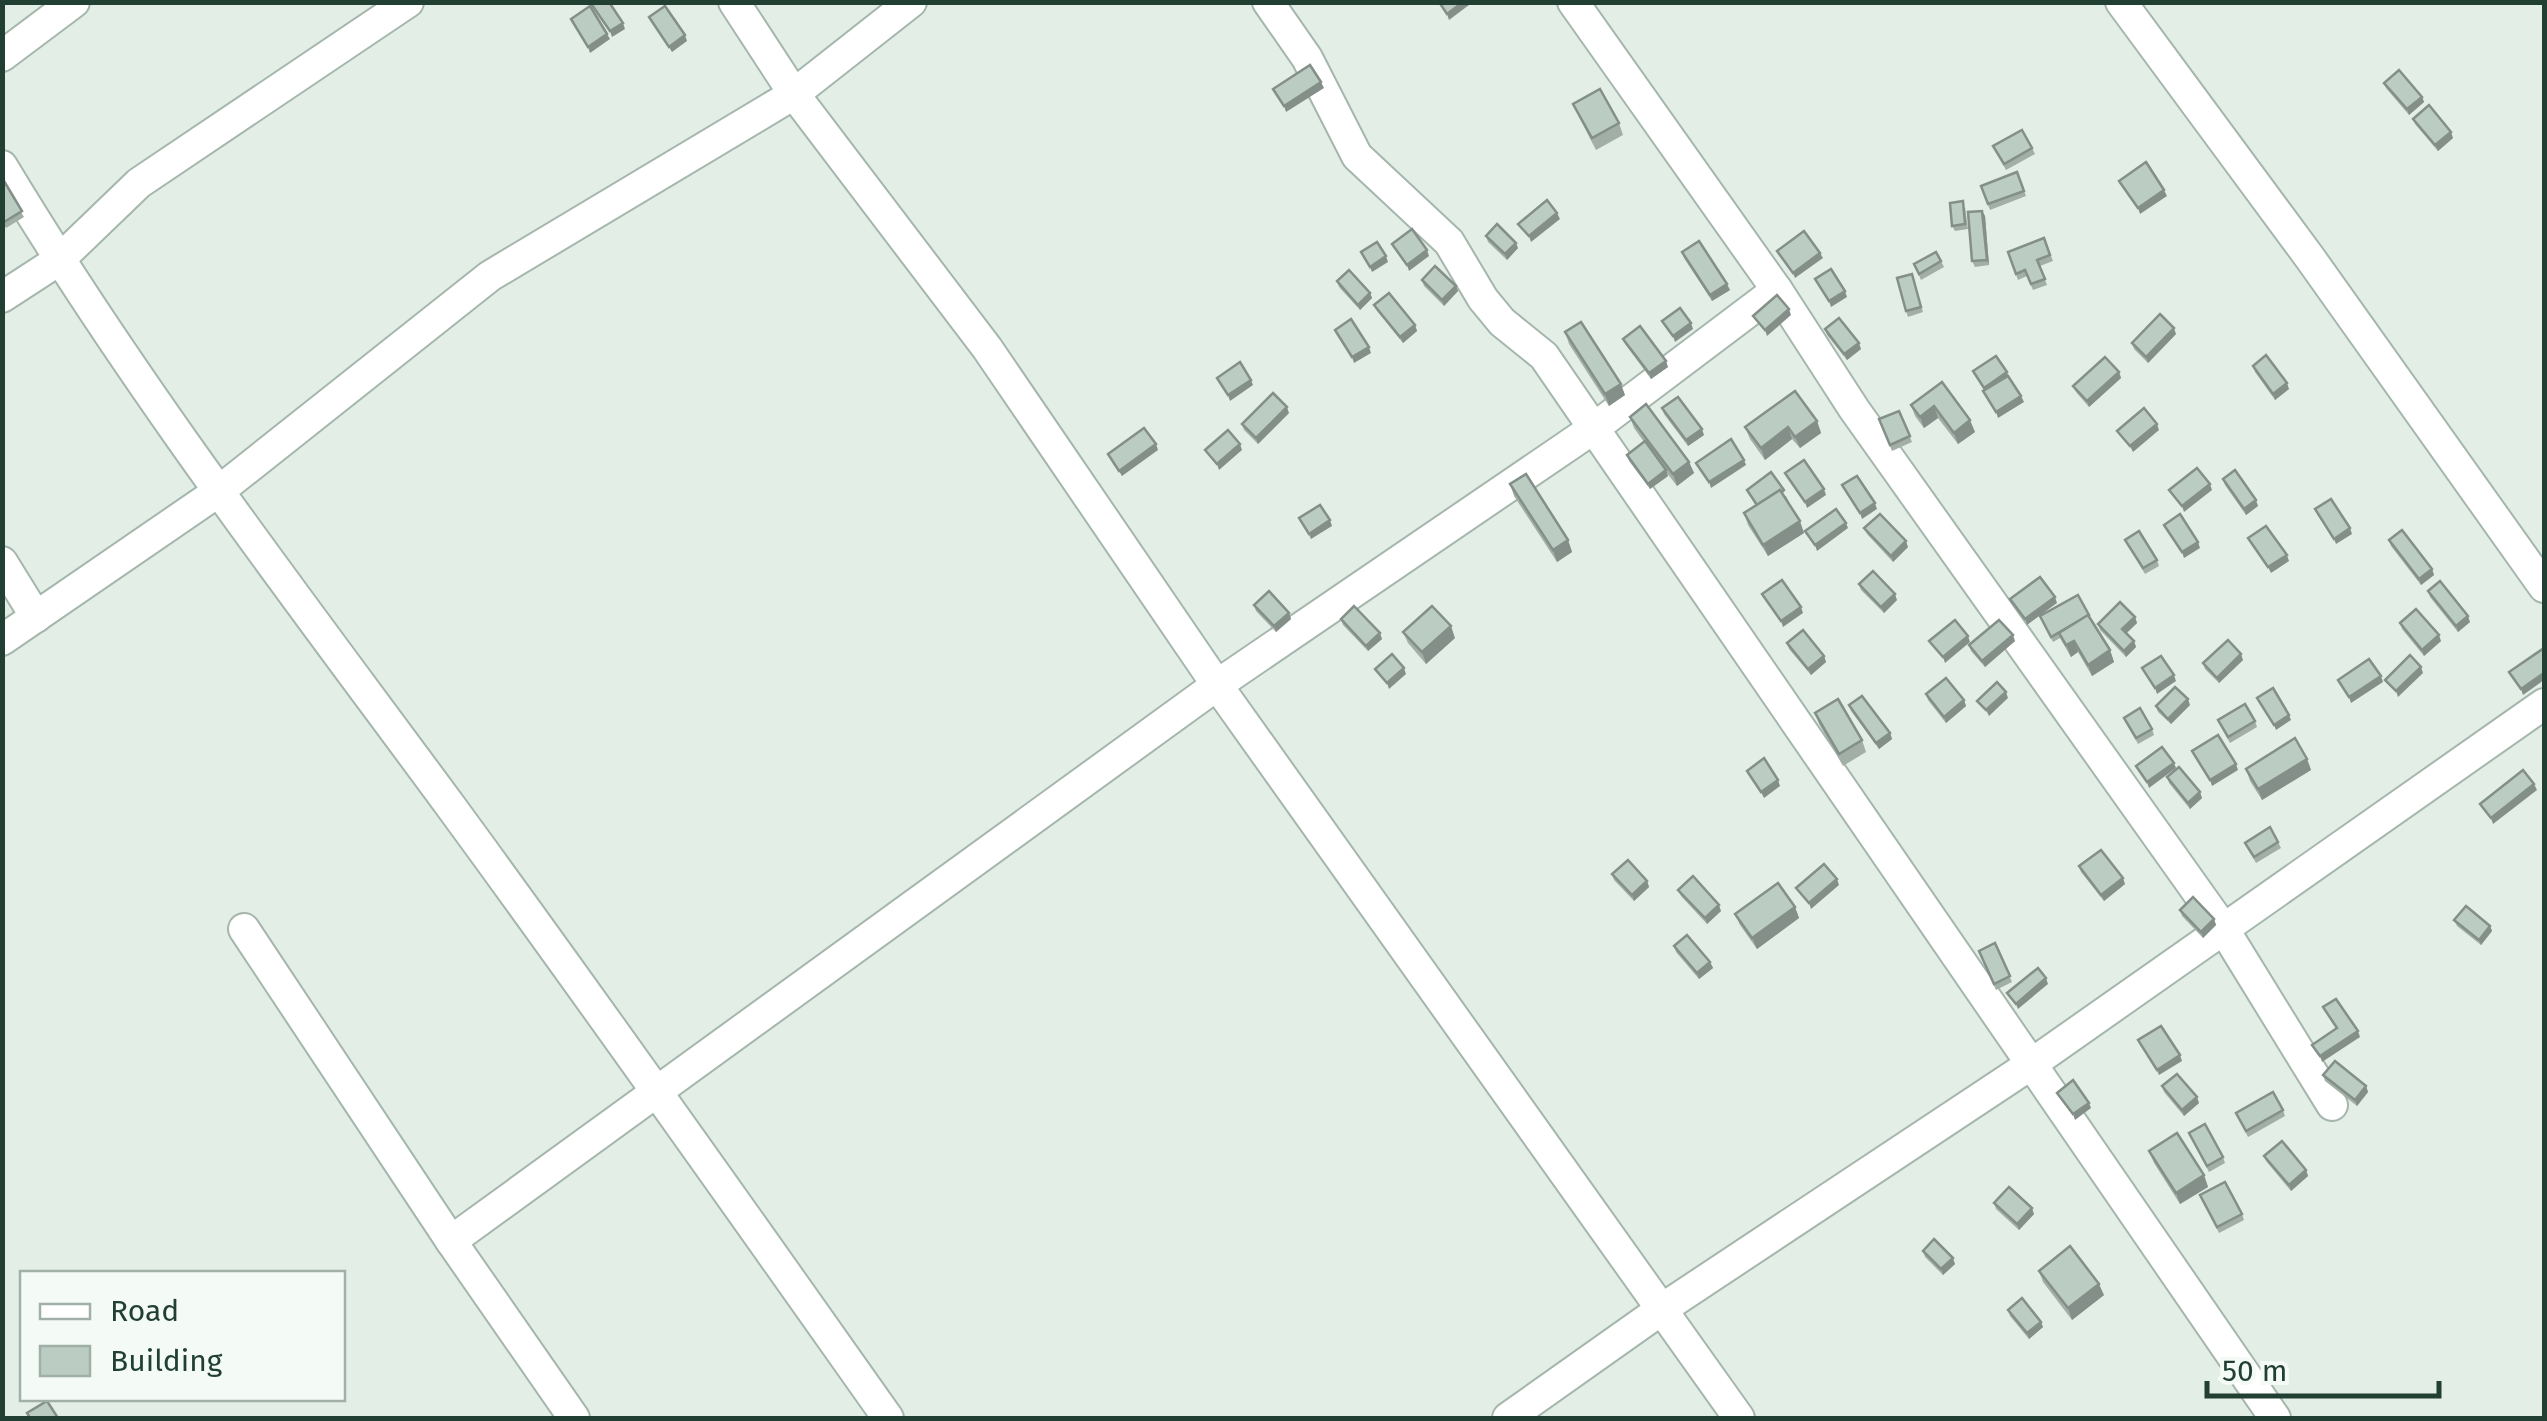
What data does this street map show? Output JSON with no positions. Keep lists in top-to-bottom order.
{
  "legend": ["Road", "Building"],
  "scale_bar": "50 m"
}
